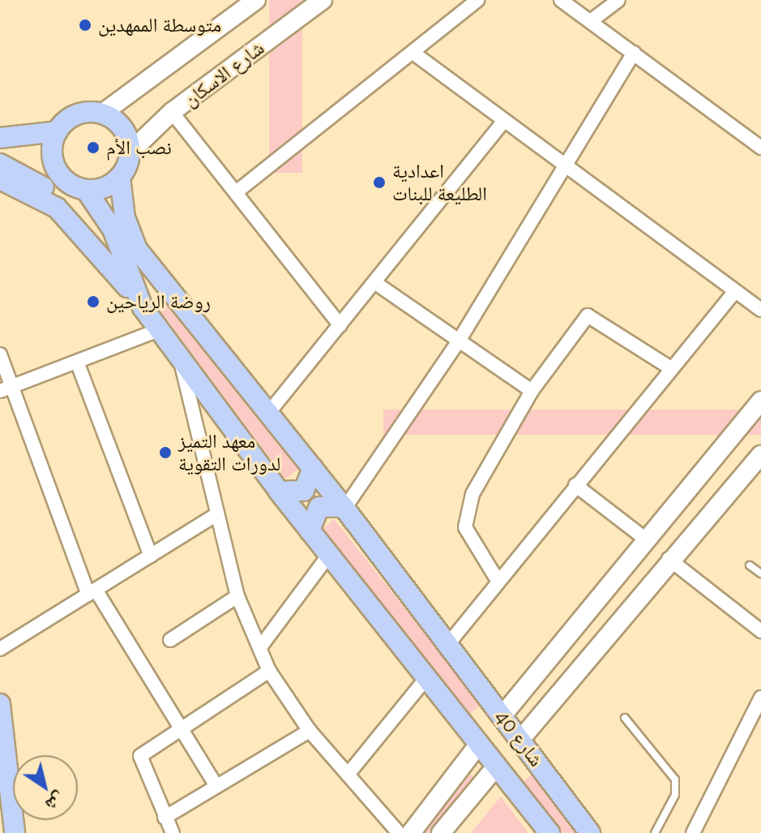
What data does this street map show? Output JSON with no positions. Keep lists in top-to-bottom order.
{
  "streets": {
    "main road": ["شارع 40"],
    "street": ["شارع الاسكان"]
  },
  "crossings": [
    ["شارع الاسكان", "شارع 40"]
  ],
  "places": [
    "متوسطة الممهدين",
    "نصب الأم",
    "اعدادية الطليعة للبنات",
    "روضة الرياحين",
    "معهد التميز لدورات التقوية"
  ],
  "north": "bottom right"
}
